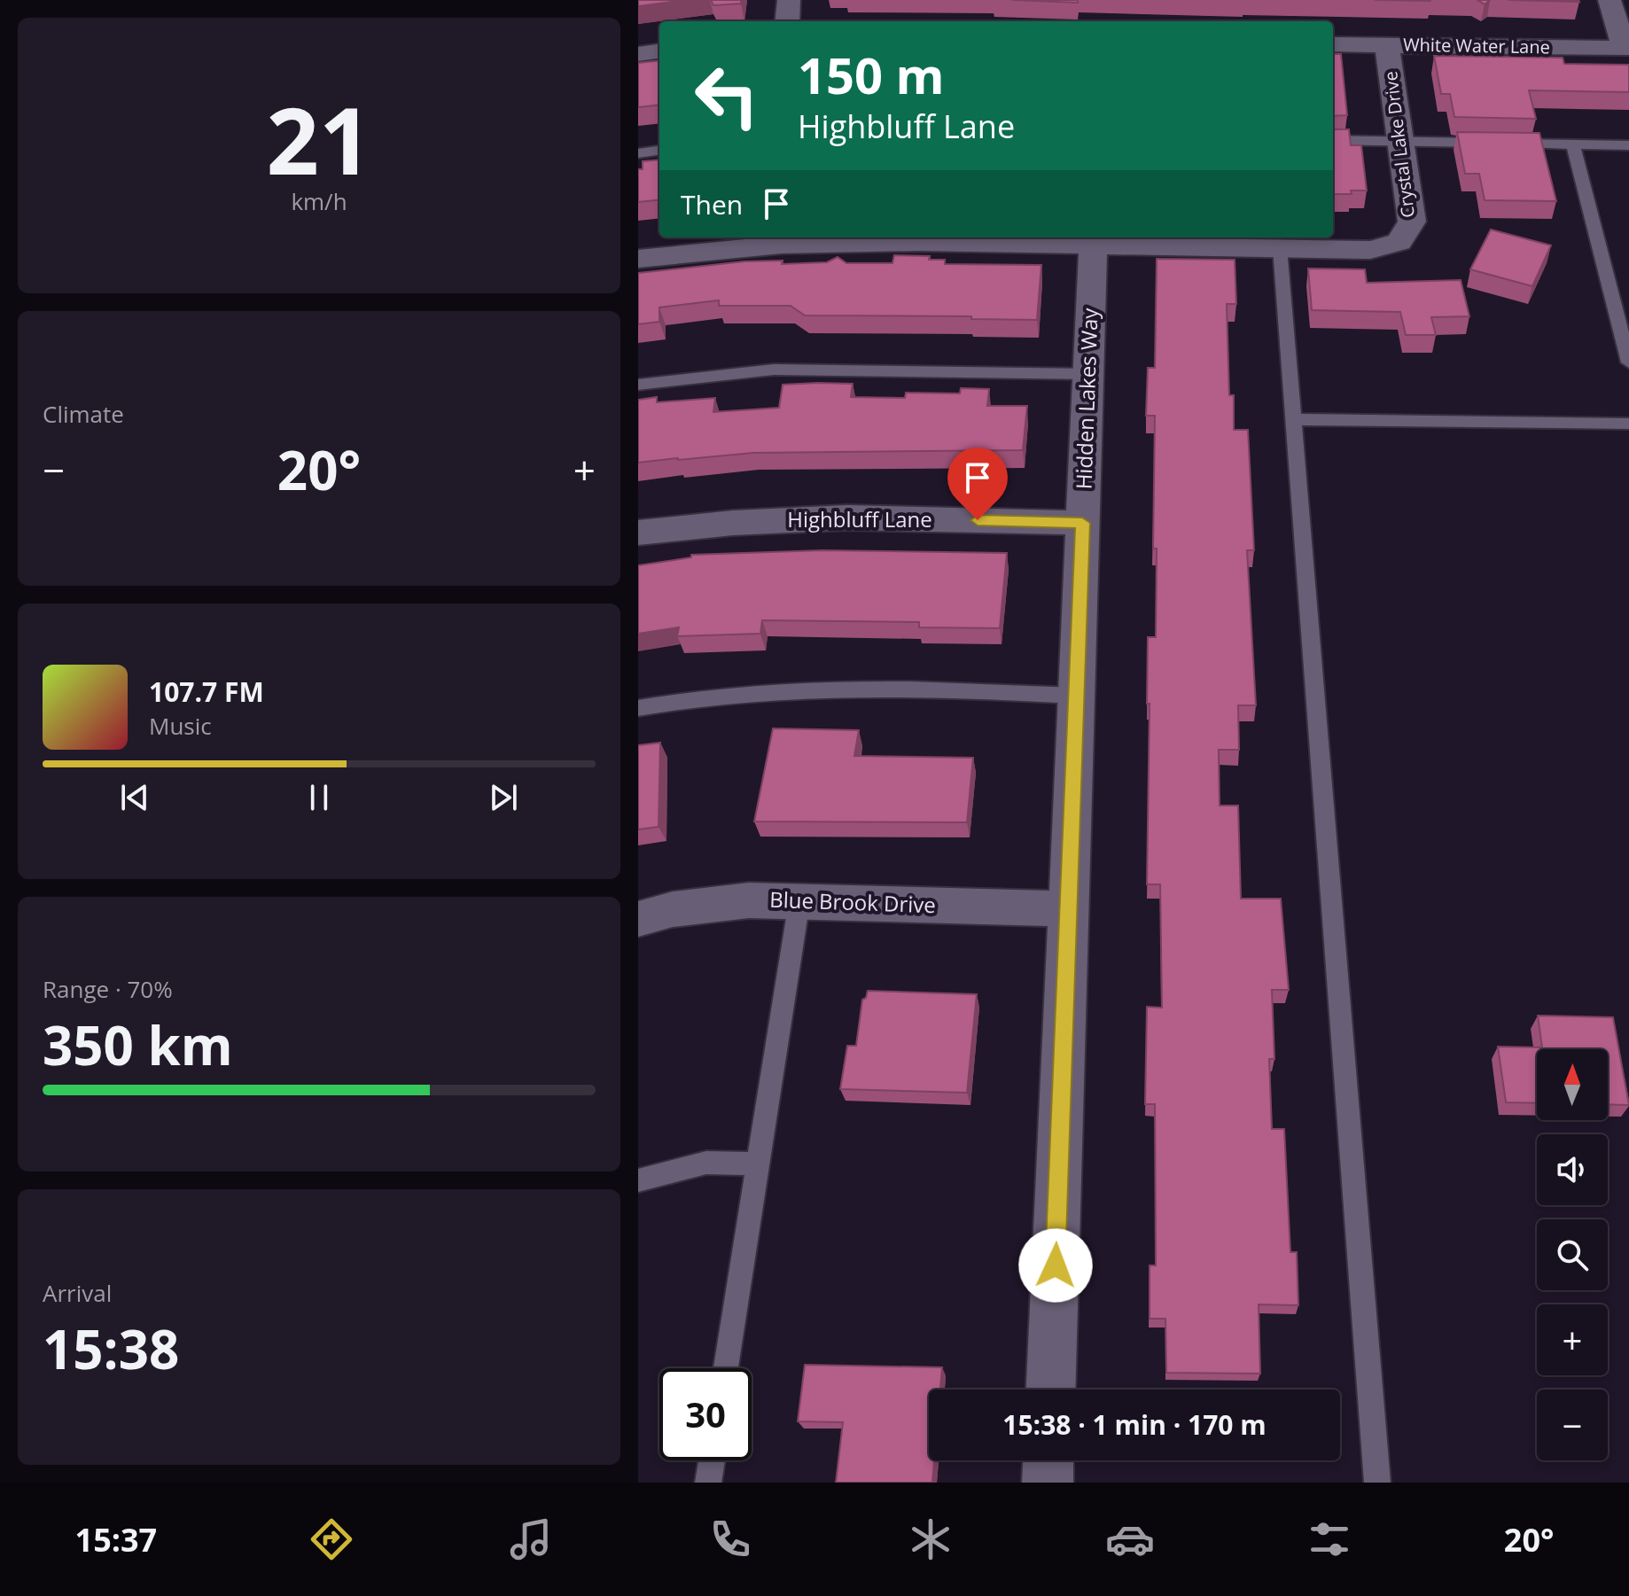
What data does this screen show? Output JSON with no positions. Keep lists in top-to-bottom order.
{
  "streets": {
    "street": [
      "White Water Lane",
      "Crystal Lake Drive",
      "Hidden Lakes Way",
      "Highbluff Lane",
      "Blue Brook Drive"
    ]
  },
  "crossings": [
    ["White Water Lane", "Crystal Lake Drive"],
    ["Hidden Lakes Way", "Highbluff Lane"],
    ["Hidden Lakes Way", "Blue Brook Drive"]
  ],
  "north": "top",
  "page": {
    "tile": [
      ["21", "km/h"],
      "Climate",
      ["Range · 70%", "350 km"],
      ["Arrival", "15:38"]
    ],
    "turn": ["150 m", "Highbluff Lane"],
    "then": "Then",
    "heat": ["−", "20°", "+"],
    "song": ["107.7 FM", "Music"],
    "map_buttons": ["+", "−"],
    "limit": "30",
    "trip": "15:38 · 1 min · 170 m",
    "tabs": ["15:37", "20°"]
  }
}
